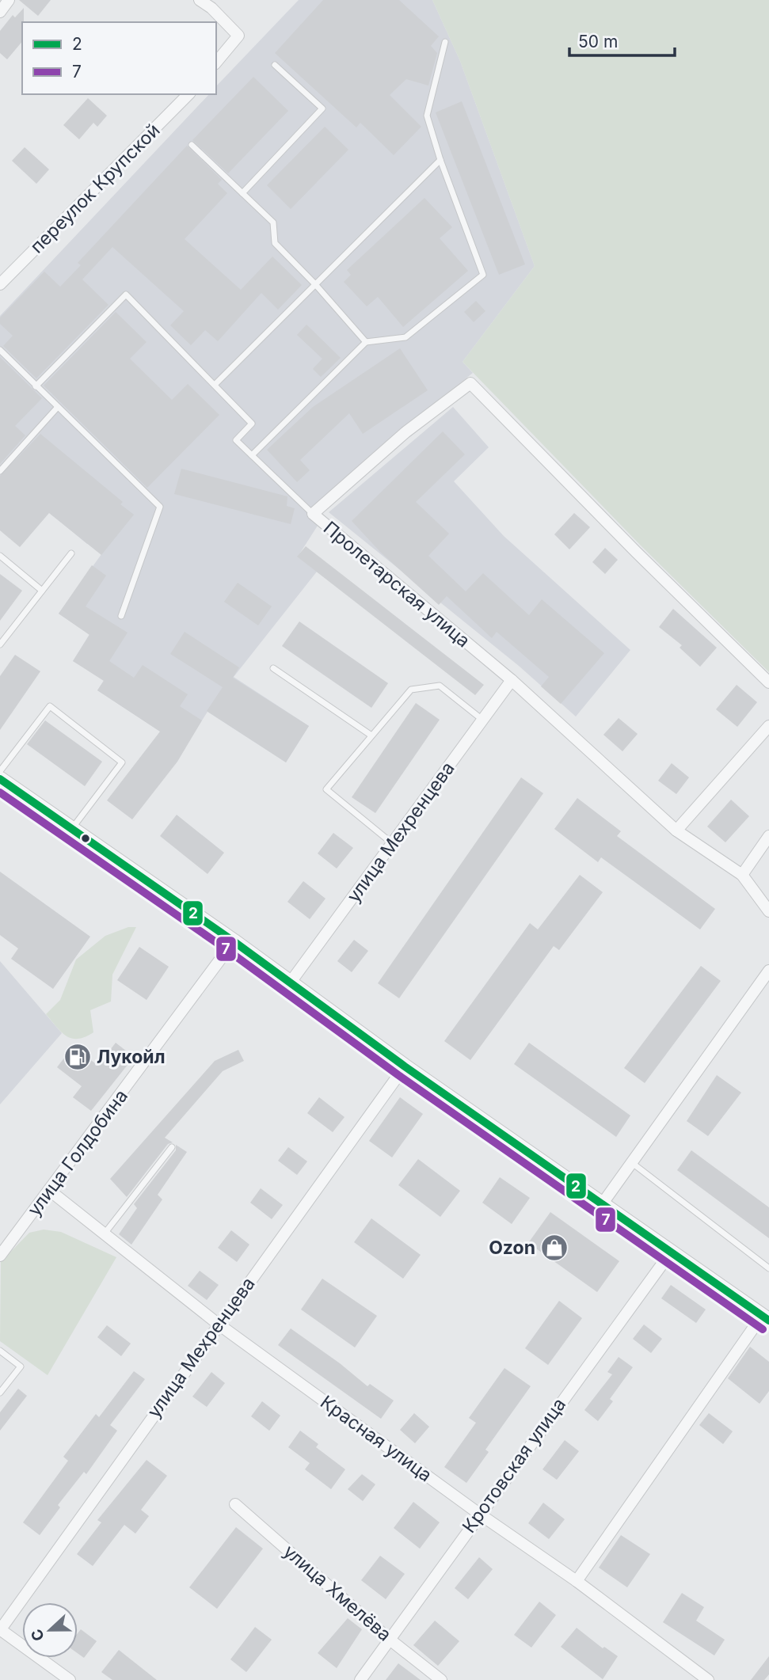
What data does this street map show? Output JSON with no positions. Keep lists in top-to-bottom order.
{
  "streets": {
    "street": [
      "переулок Крупской",
      "Пролетарская улица",
      "улица Мехренцева",
      "улица Голдобина",
      "Красная улица",
      "Кротовская улица",
      "улица Хмелёва"
    ]
  },
  "crossings": [
    ["Пролетарская улица", "улица Мехренцева"],
    ["улица Мехренцева", "Красная улица"],
    ["улица Голдобина", "Красная улица"],
    ["Красная улица", "Кротовская улица"],
    ["Кротовская улица", "улица Хмелёва"]
  ],
  "places": {
    "fuel station": ["Лукойл"],
    "shop": ["Ozon"]
  },
  "lines": ["transit line 2", "transit line 7"],
  "legend": ["2", "7"],
  "scale_bar": "50 m",
  "north": "left"
}
